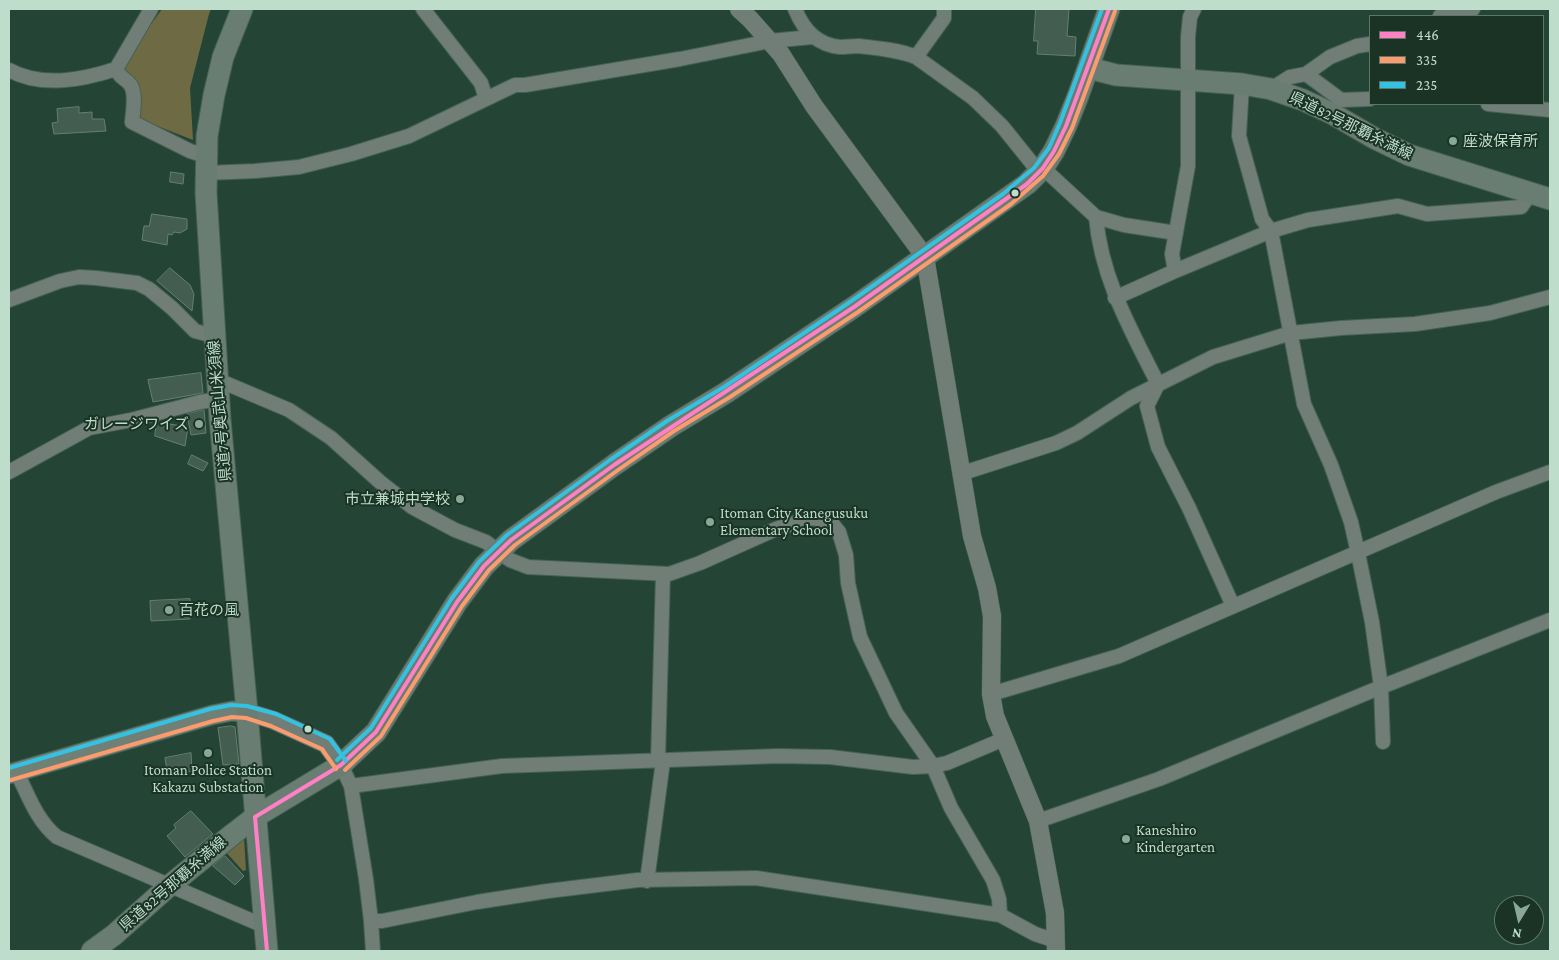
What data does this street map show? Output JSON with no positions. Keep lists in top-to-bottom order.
{
  "streets": {
    "main road": ["県道82号那覇糸満線", "県道7号奥武山米須線"]
  },
  "crossings": [
    ["県道82号那覇糸満線", "県道7号奥武山米須線"]
  ],
  "places": [
    "座波保育所",
    "ガレージワイズ",
    "市立兼城中学校",
    "Itoman City Kanegusuku Elementary School",
    "百花の風",
    "Itoman Police Station Kakazu Substation",
    "Kaneshiro Kindergarten"
  ],
  "lines": ["transit line 446", "transit line 235", "transit line 335"],
  "legend": ["446", "335", "235"],
  "north": "bottom"
}
